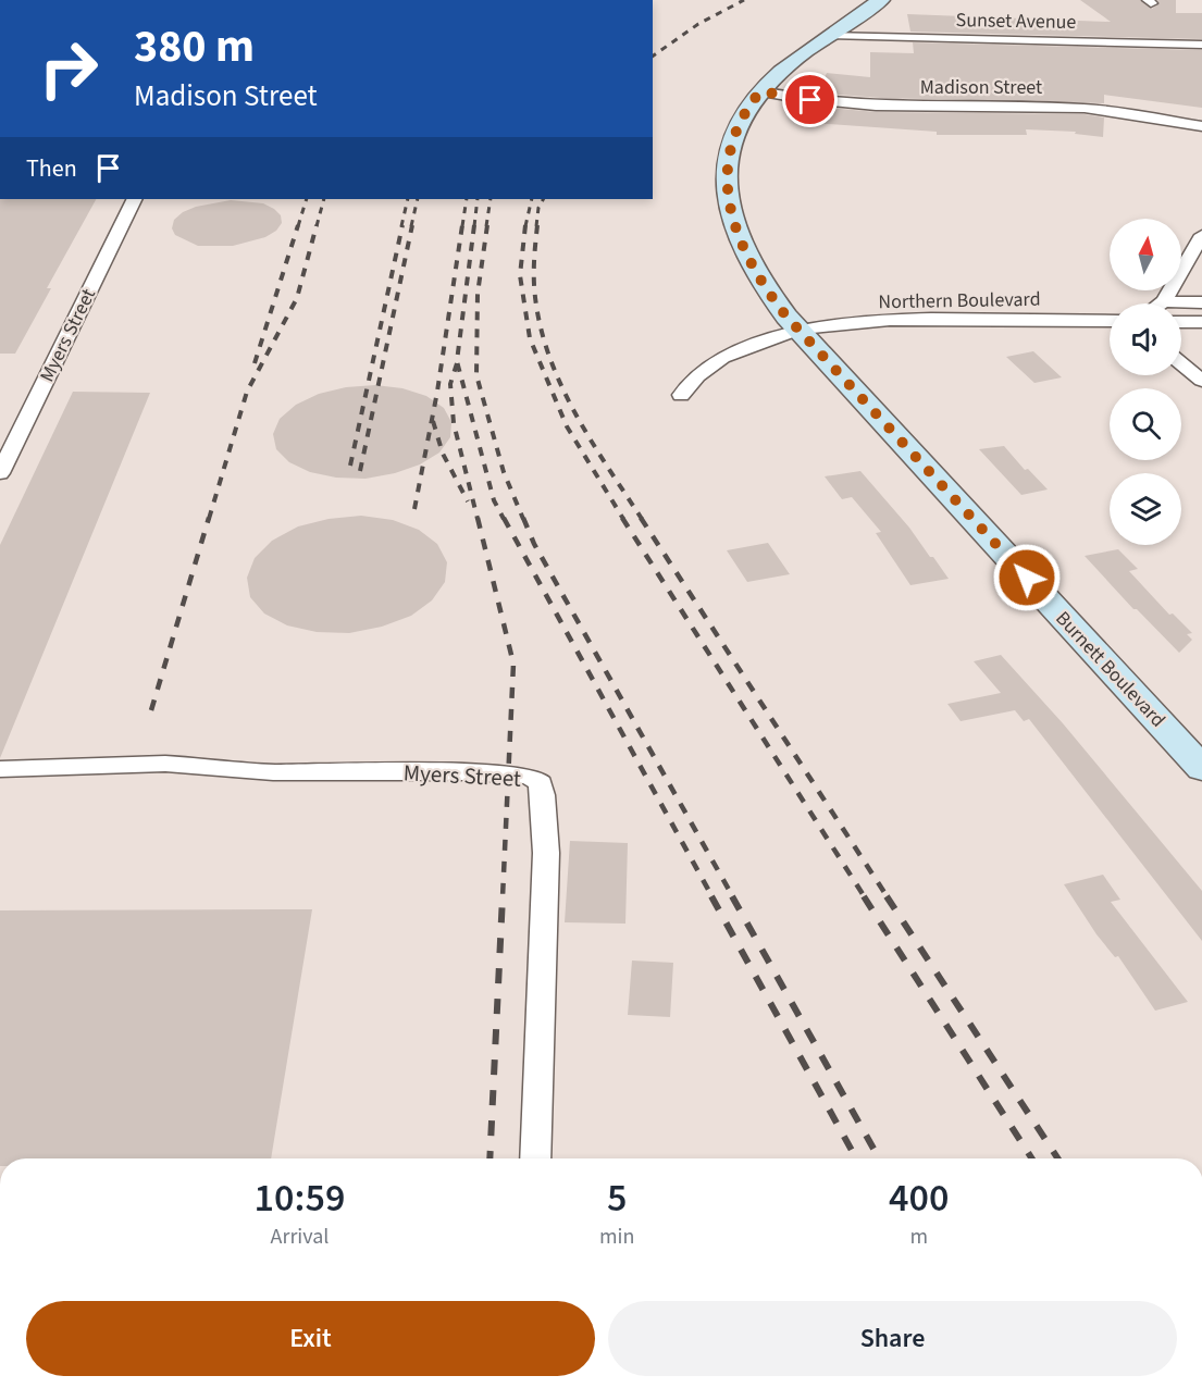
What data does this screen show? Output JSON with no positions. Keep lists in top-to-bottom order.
{
  "streets": {
    "main road": ["Burnett Boulevard"],
    "street": [
      "Sunset Avenue",
      "Madison Street",
      "Northern Boulevard",
      "Myers Street"
    ]
  },
  "crossings": [
    ["Sunset Avenue", "Burnett Boulevard"],
    ["Madison Street", "Burnett Boulevard"],
    ["Northern Boulevard", "Burnett Boulevard"]
  ],
  "north": "top",
  "page": {
    "turn": ["380 m", "Madison Street"],
    "then": "Then",
    "eta": [
      "10:59",
      "Arrival",
      "5",
      "min",
      "400",
      "m"
    ],
    "buttons": ["Exit", "Share"]
  }
}
